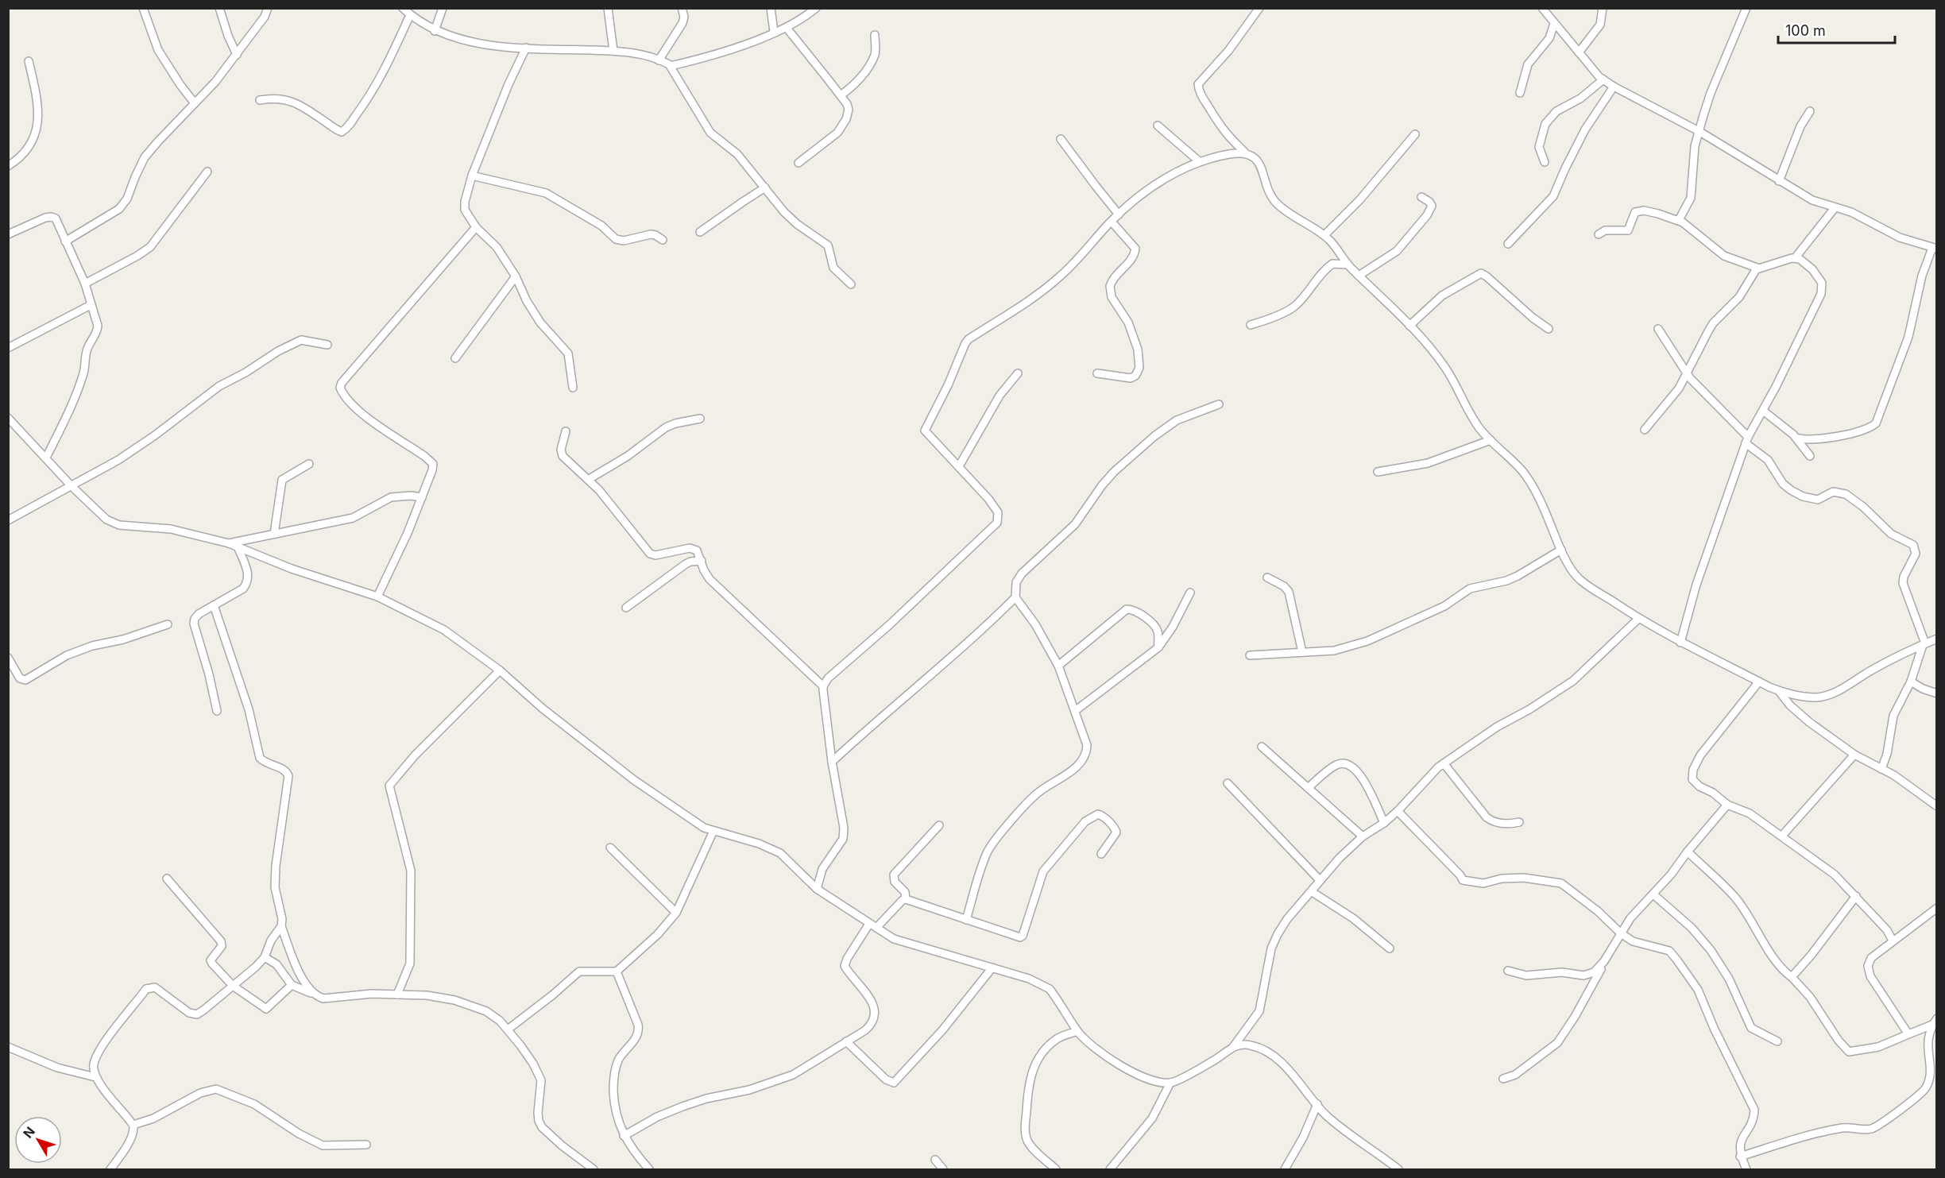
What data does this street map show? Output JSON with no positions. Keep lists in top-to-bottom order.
{
  "scale_bar": "100 m",
  "north": "top left"
}
